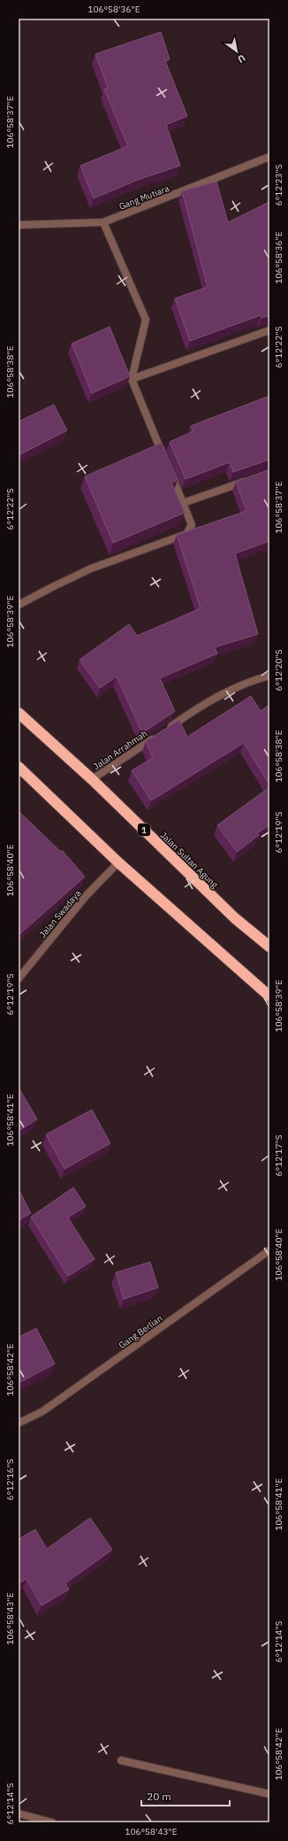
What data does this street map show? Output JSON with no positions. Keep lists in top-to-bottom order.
{
  "streets": {
    "highway": ["1", "Jalan Sultan Agung"],
    "street": [
      "Gang Mutiara",
      "Jalan Arrahmah",
      "Jalan Swadaya",
      "Gang Berlian"
    ]
  },
  "crossings": [
    ["Jalan Arrahmah", "Jalan Sultan Agung"]
  ],
  "scale_bar": "20 m",
  "north": "bottom right",
  "coordinates": [
    "106°58'36\"E",
    "106°58'37\"E",
    "6°12'23\"S",
    "6°12'22\"S",
    "106°58'38\"E",
    "106°58'39\"E",
    "6°12'20\"S",
    "6°12'19\"S",
    "106°58'40\"E",
    "106°58'41\"E",
    "6°12'17\"S",
    "106°58'42\"E",
    "6°12'16\"S",
    "106°58'43\"E",
    "6°12'14\"S"
  ]
}
